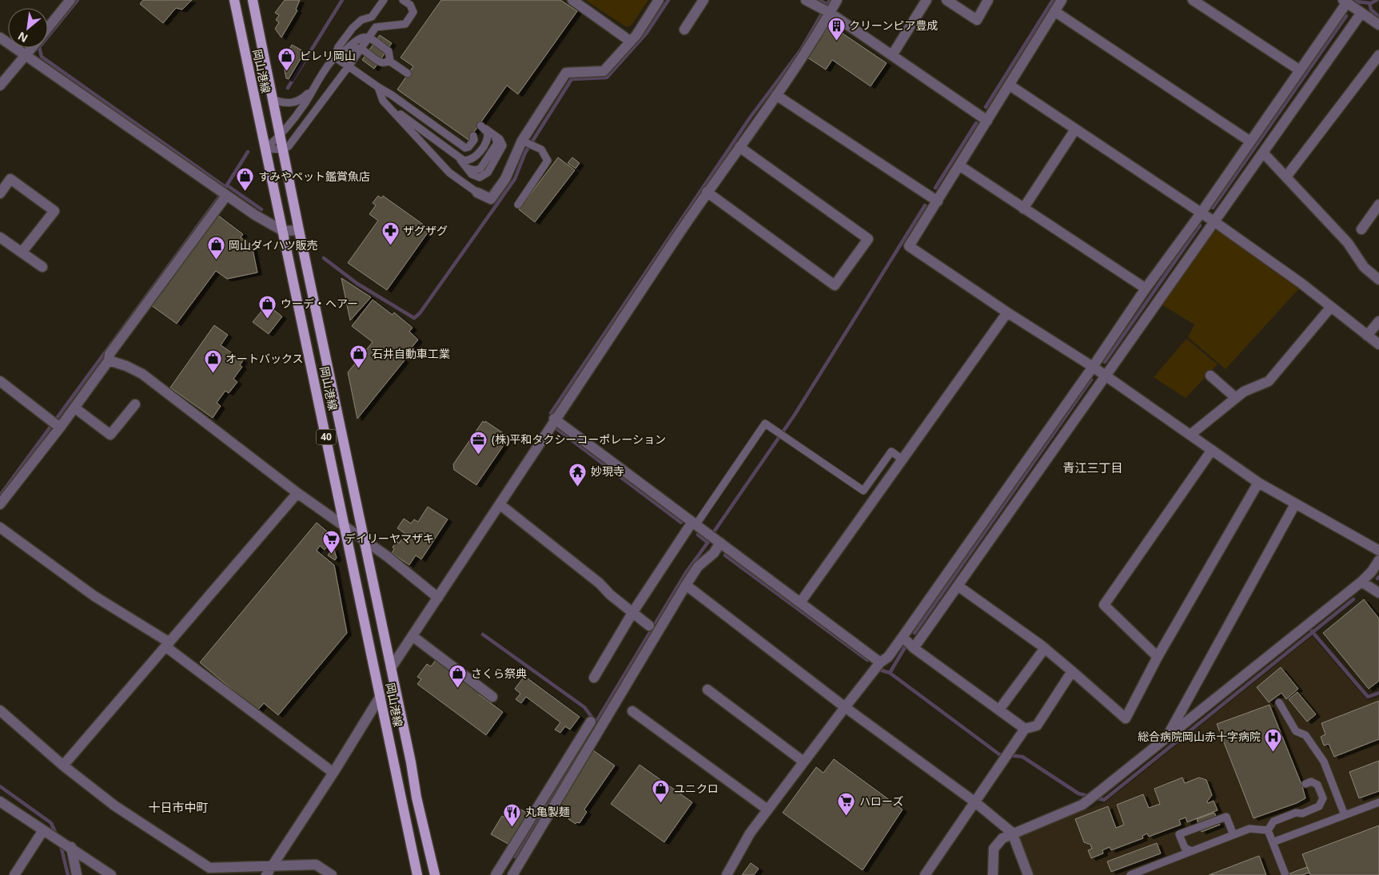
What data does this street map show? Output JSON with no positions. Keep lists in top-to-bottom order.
{
  "streets": {
    "main road": ["岡山港線", "40"]
  },
  "districts": ["青江三丁目", "十日市中町"],
  "places": {
    "building": ["クリーンピア豊成"],
    "shop": [
      "ピレリ岡山",
      "すみやペット鑑賞魚店",
      "岡山ダイハツ販売",
      "ウーデ・ヘアー",
      "石井自動車工業",
      "オートバックス",
      "さくら祭典",
      "ユニクロ"
    ],
    "pharmacy": ["ザグザグ"],
    "office": ["(株)平和タクシーコーポレーション"],
    "temple": ["妙現寺"],
    "supermarket": ["デイリーヤマザキ", "ハローズ"],
    "hospital": ["総合病院岡山赤十字病院"],
    "restaurant": ["丸亀製麺"]
  },
  "north": "bottom left"
}
